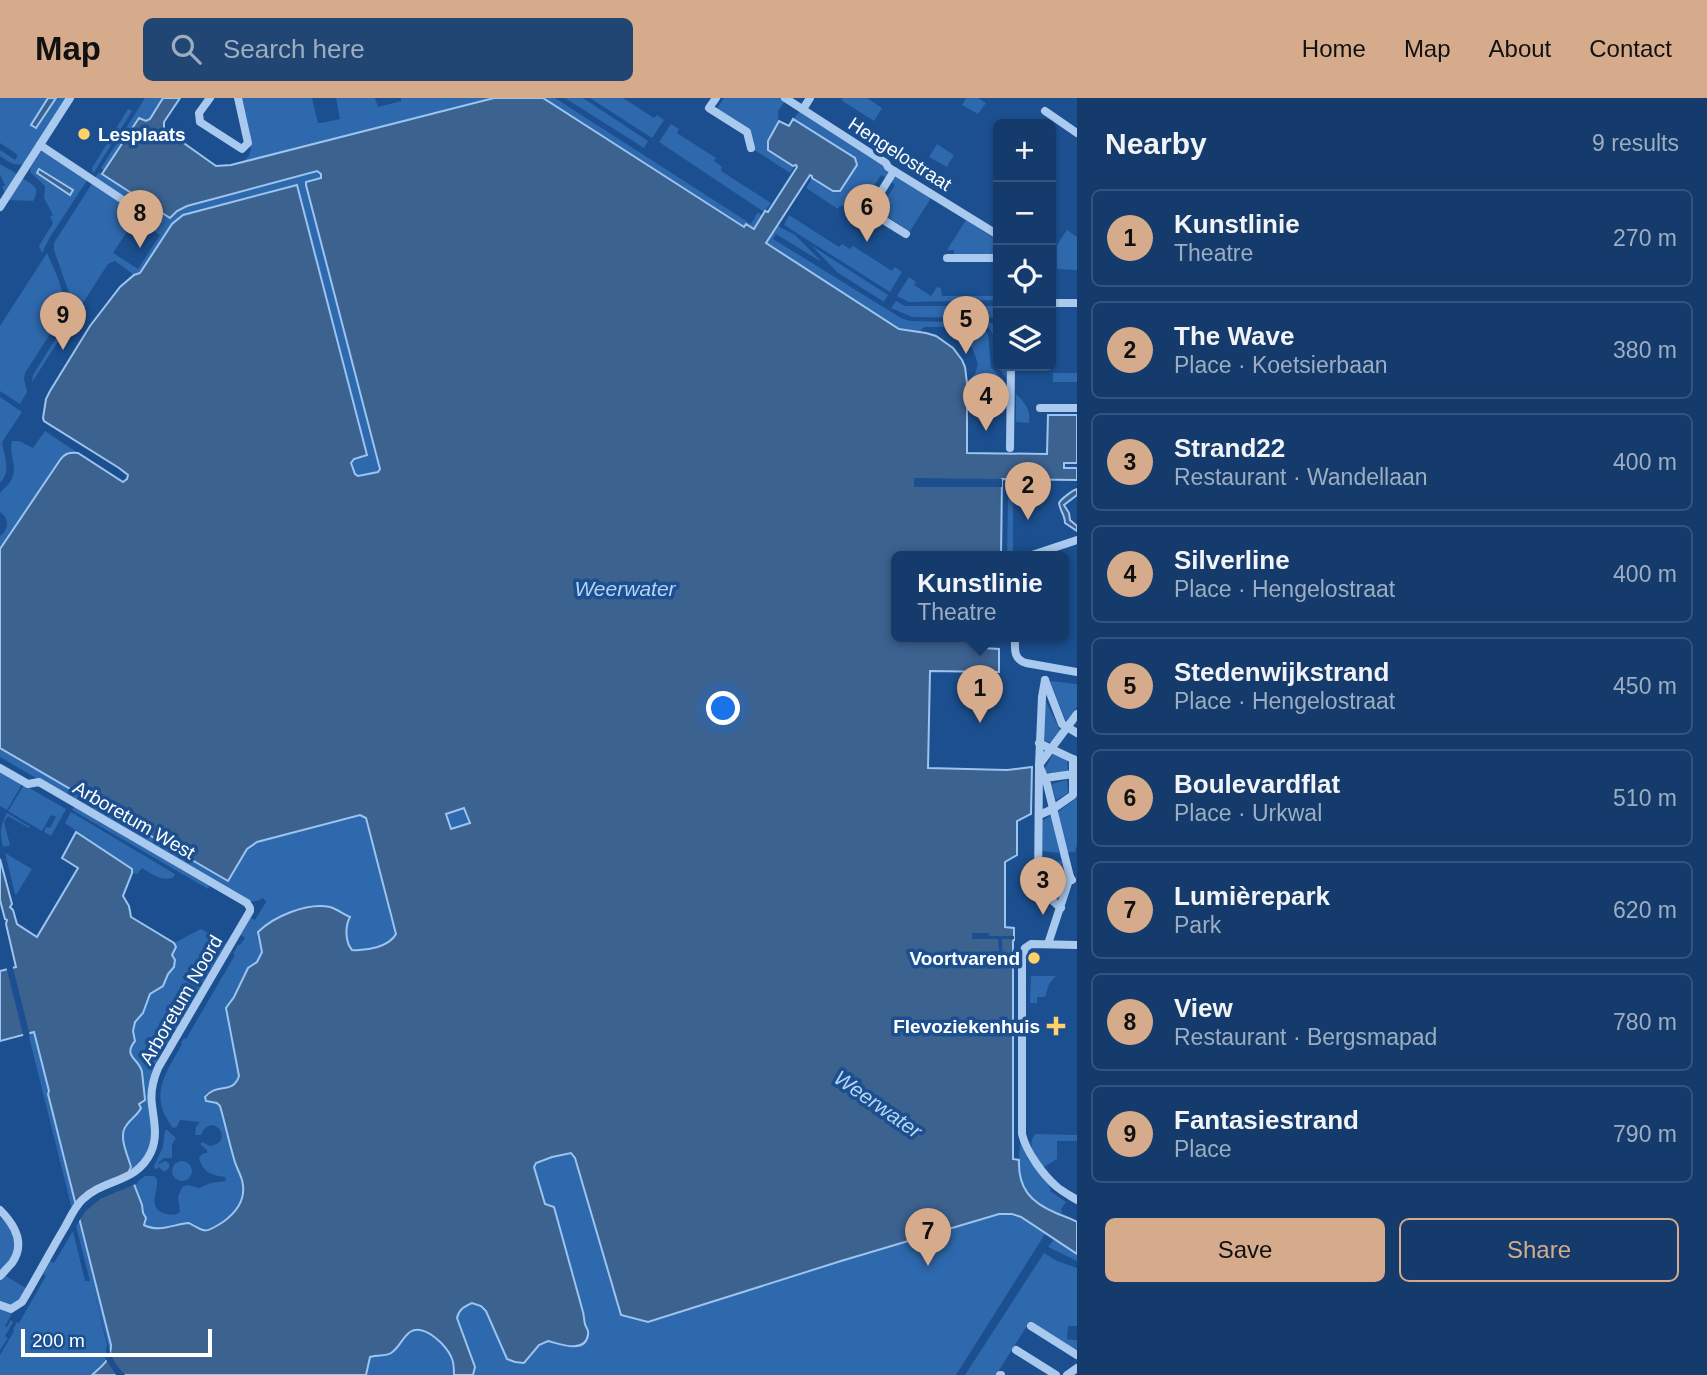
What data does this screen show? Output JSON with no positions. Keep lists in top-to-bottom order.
{
  "streets": {
    "street": ["Hengelostraat", "Arboretum West", "Arboretum Noord"]
  },
  "crossings": [
    ["Arboretum West", "Arboretum Noord"]
  ],
  "water": ["Weerwater"],
  "places": {
    "other": ["Lesplaats", "Voortvarend"],
    "health": ["Flevoziekenhuis"]
  },
  "scale_bar": "200 m",
  "page": {
    "header": "Map",
    "search": "Search here",
    "nav": [
      "Home",
      "Map",
      "About",
      "Contact"
    ],
    "heading": ["Nearby", "9 results"],
    "map_buttons": ["+", "−"],
    "pins": [
      "6",
      "8",
      "9",
      "5",
      "4",
      "2",
      "1",
      "3",
      "7"
    ],
    "list": [
      {
        "mark": "1",
        "name": "Kunstlinie",
        "note": "Theatre",
        "value": "270 m"
      },
      {
        "mark": "2",
        "name": "The Wave",
        "note": "Place · Koetsierbaan",
        "value": "380 m"
      },
      {
        "mark": "3",
        "name": "Strand22",
        "note": "Restaurant · Wandellaan",
        "value": "400 m"
      },
      {
        "mark": "4",
        "name": "Silverline",
        "note": "Place · Hengelostraat",
        "value": "400 m"
      },
      {
        "mark": "5",
        "name": "Stedenwijkstrand",
        "note": "Place · Hengelostraat",
        "value": "450 m"
      },
      {
        "mark": "6",
        "name": "Boulevardflat",
        "note": "Place · Urkwal",
        "value": "510 m"
      },
      {
        "mark": "7",
        "name": "Lumièrepark",
        "note": "Park",
        "value": "620 m"
      },
      {
        "mark": "8",
        "name": "View",
        "note": "Restaurant · Bergsmapad",
        "value": "780 m"
      },
      {
        "mark": "9",
        "name": "Fantasiestrand",
        "note": "Place",
        "value": "790 m"
      }
    ],
    "popup": ["Kunstlinie", "Theatre"],
    "buttons": ["Save", "Share"],
    "scale": "200 m"
  }
}
